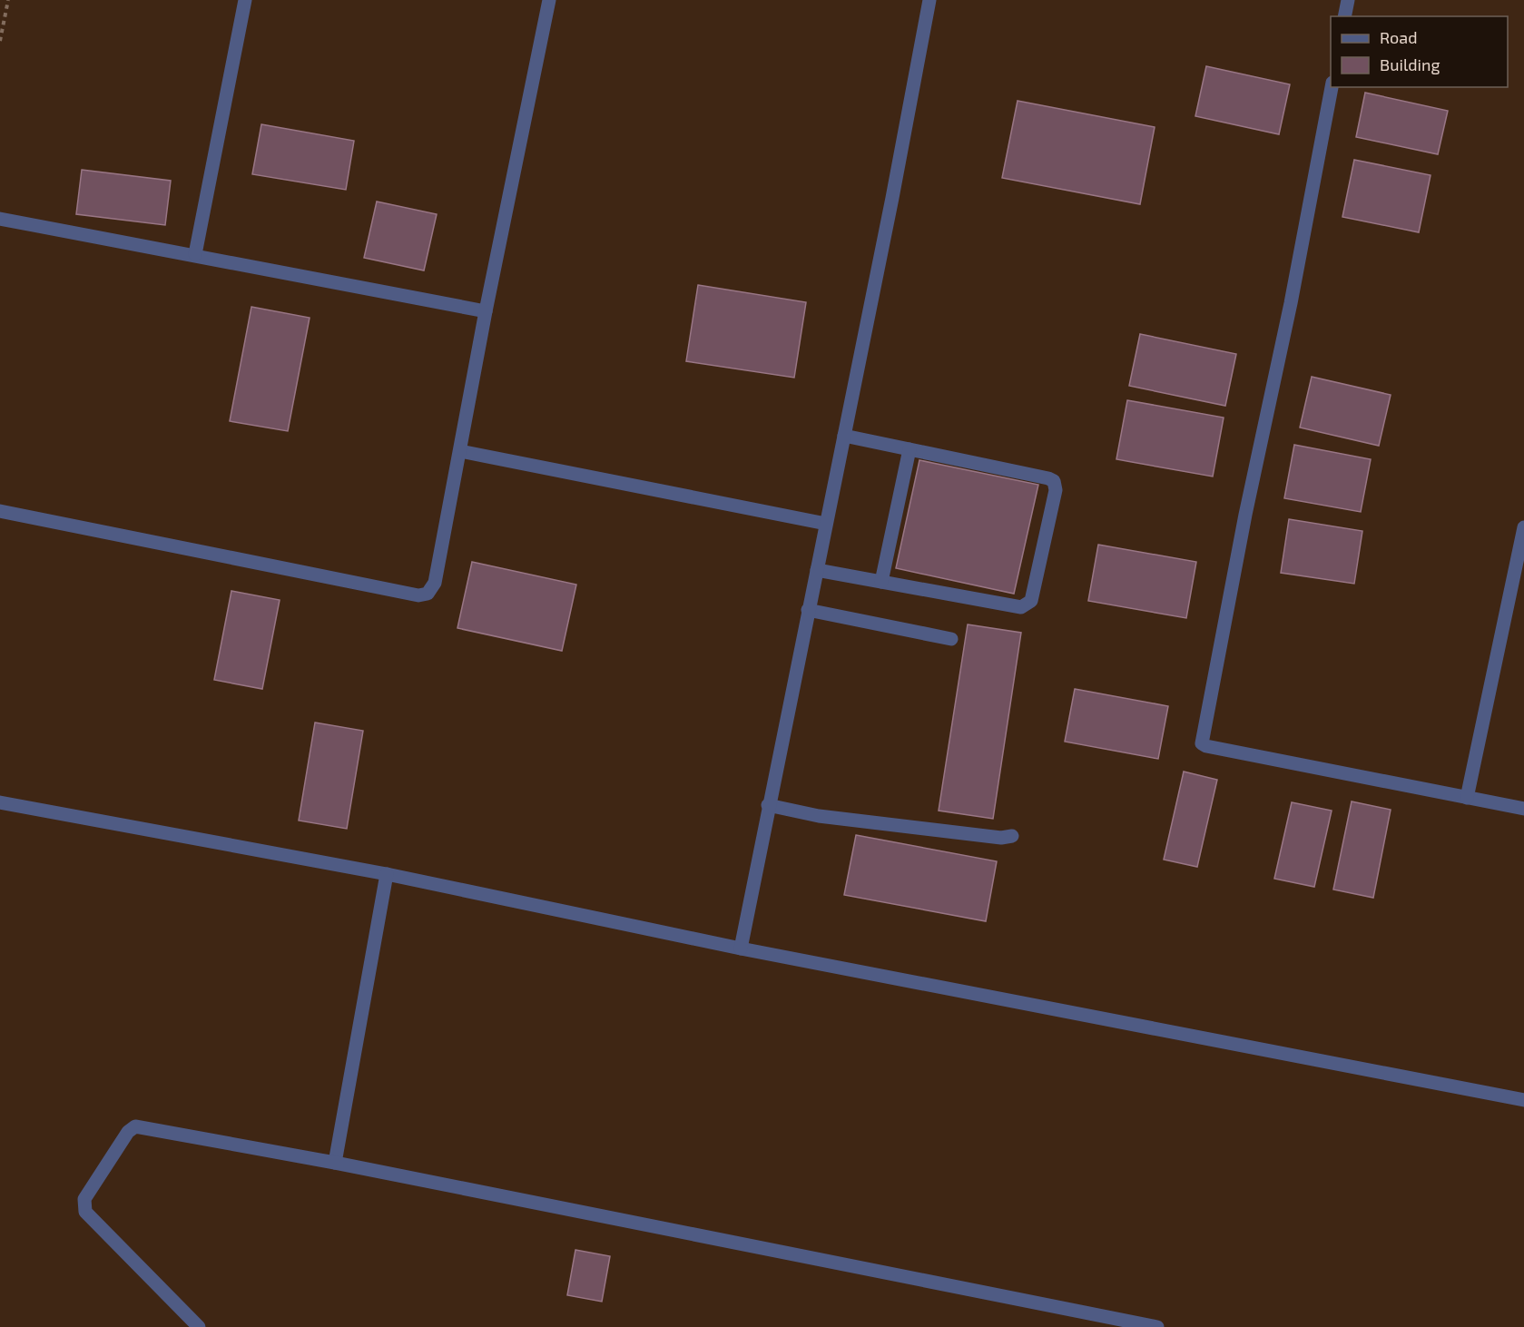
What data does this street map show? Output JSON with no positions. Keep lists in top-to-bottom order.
{
  "legend": ["Road", "Building"]
}
